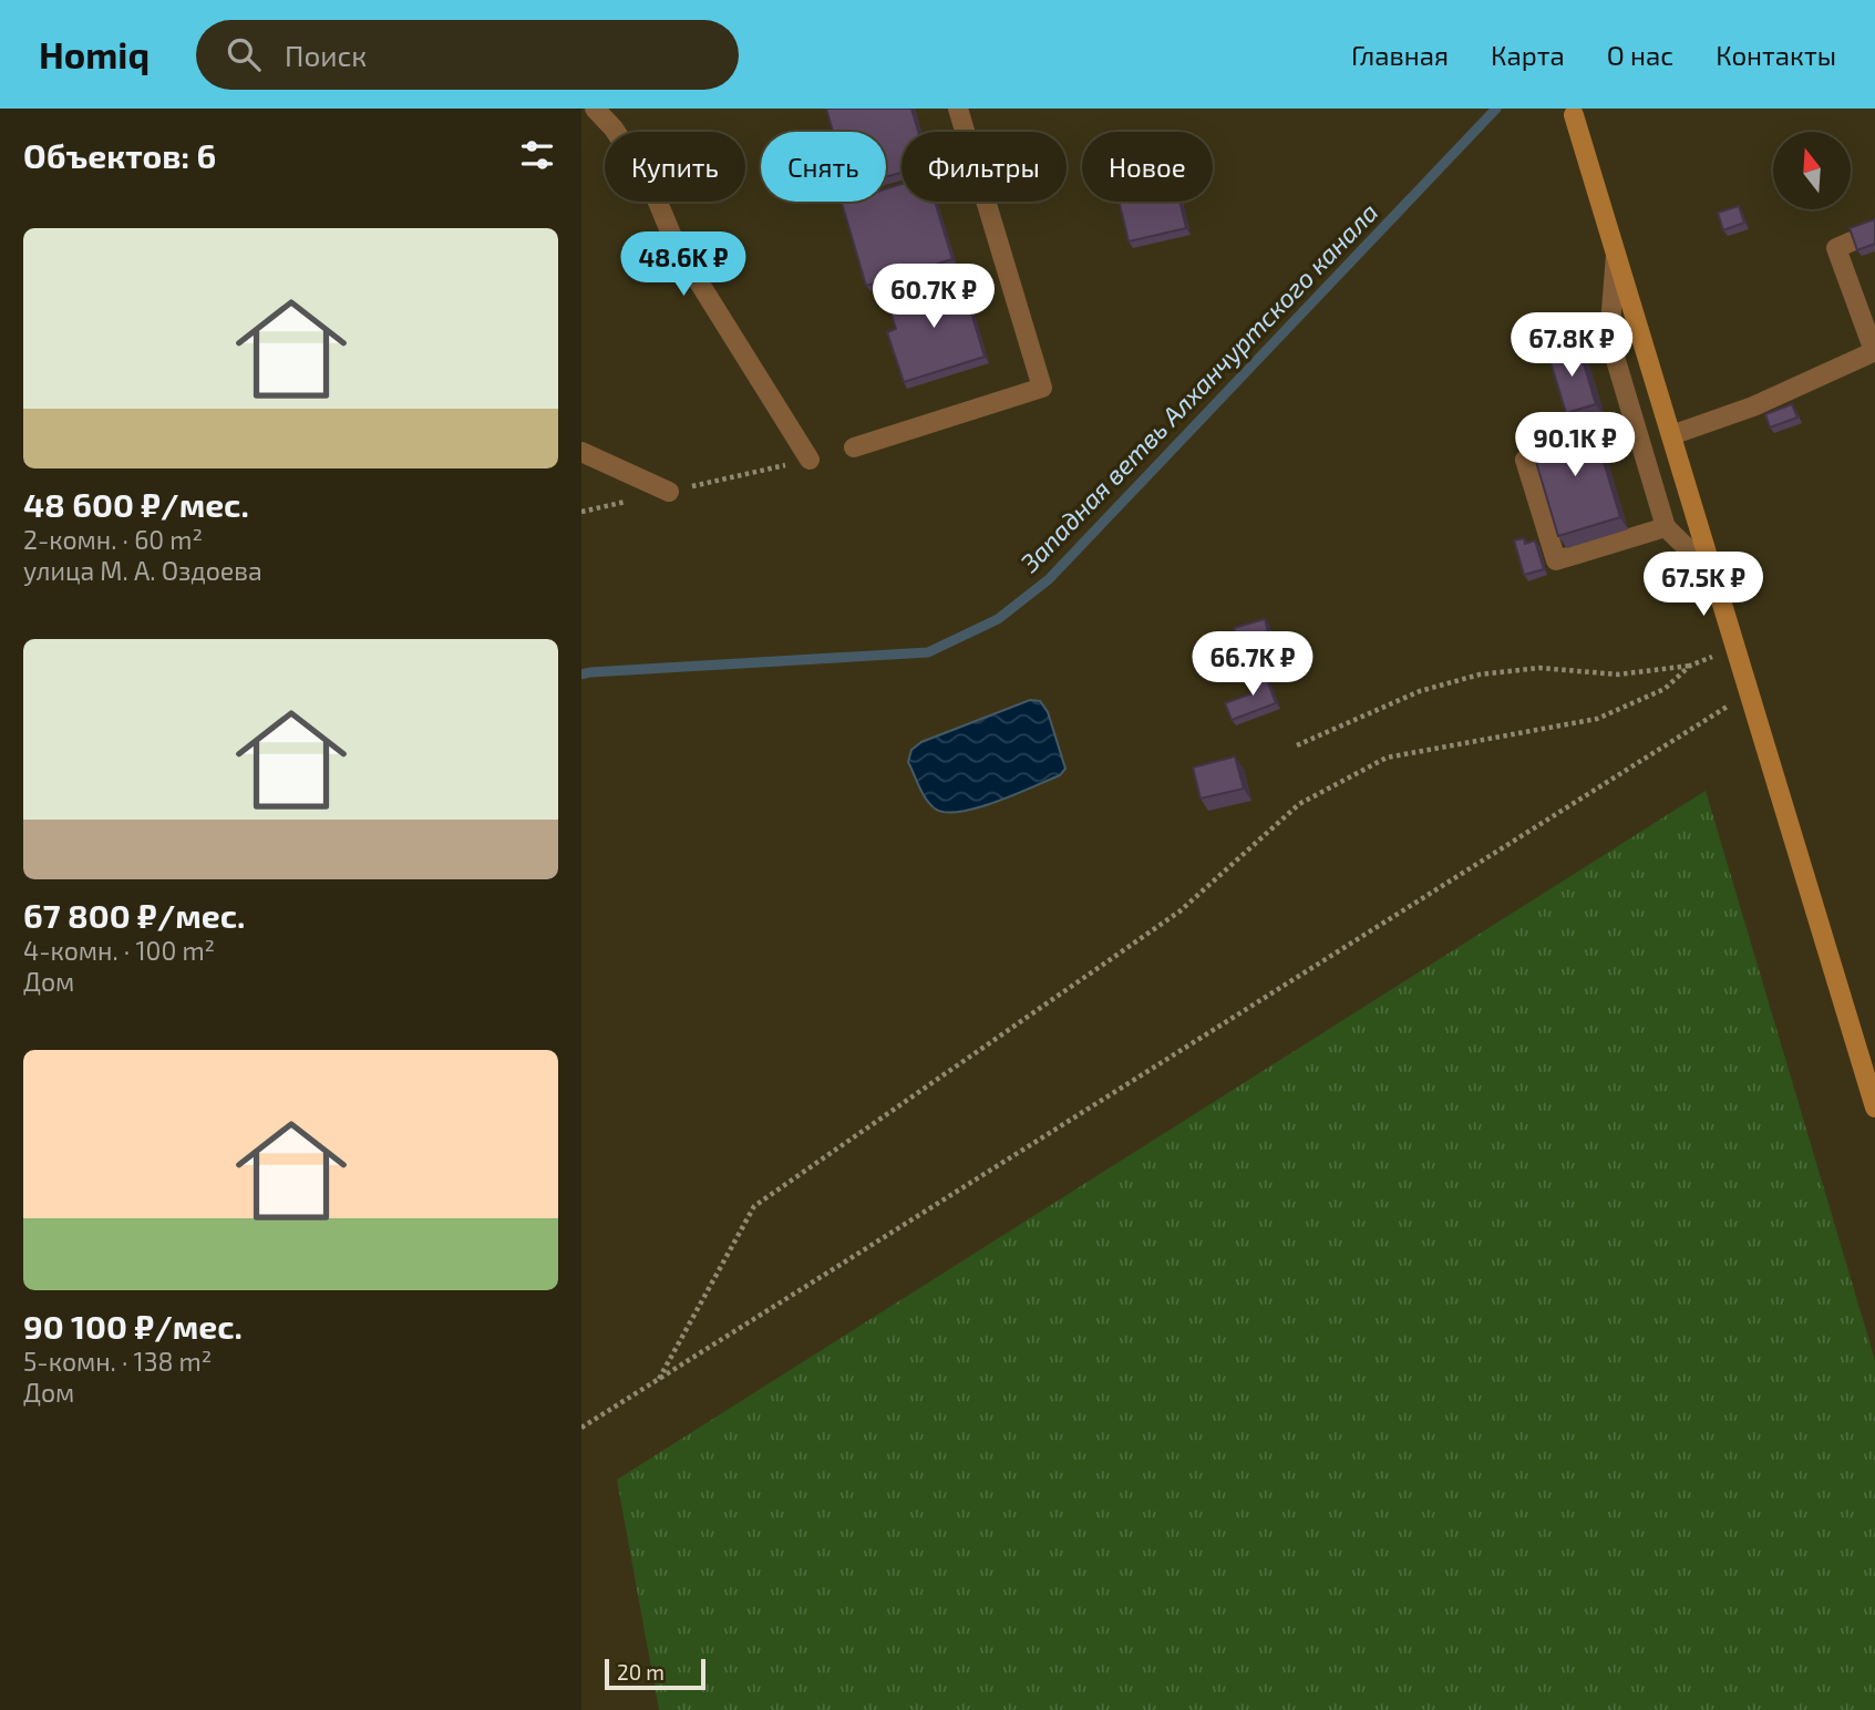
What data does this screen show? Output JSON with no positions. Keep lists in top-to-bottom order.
{
  "water": ["Западная ветвь Алханчуртского канала"],
  "scale_bar": "20 m",
  "north": "top",
  "page": {
    "header": "Homiq",
    "search": "Поиск",
    "nav": [
      "Главная",
      "Карта",
      "О нас",
      "Контакты"
    ],
    "heading": "Объектов: 6",
    "chip": [
      "Купить",
      "Снять",
      "Фильтры",
      "Новое"
    ],
    "list": [
      {
        "name": "48 600 ₽/мес.",
        "note": "2-комн. · 60 m² · улица М. А. Оздоева"
      },
      {
        "name": "67 800 ₽/мес.",
        "note": "4-комн. · 100 m² · Дом"
      },
      {
        "name": "90 100 ₽/мес.",
        "note": "5-комн. · 138 m² · Дом"
      }
    ],
    "price": [
      "48.6K ₽",
      "60.7K ₽",
      "67.8K ₽",
      "90.1K ₽",
      "67.5K ₽",
      "66.7K ₽"
    ],
    "scale": "20 m"
  }
}
